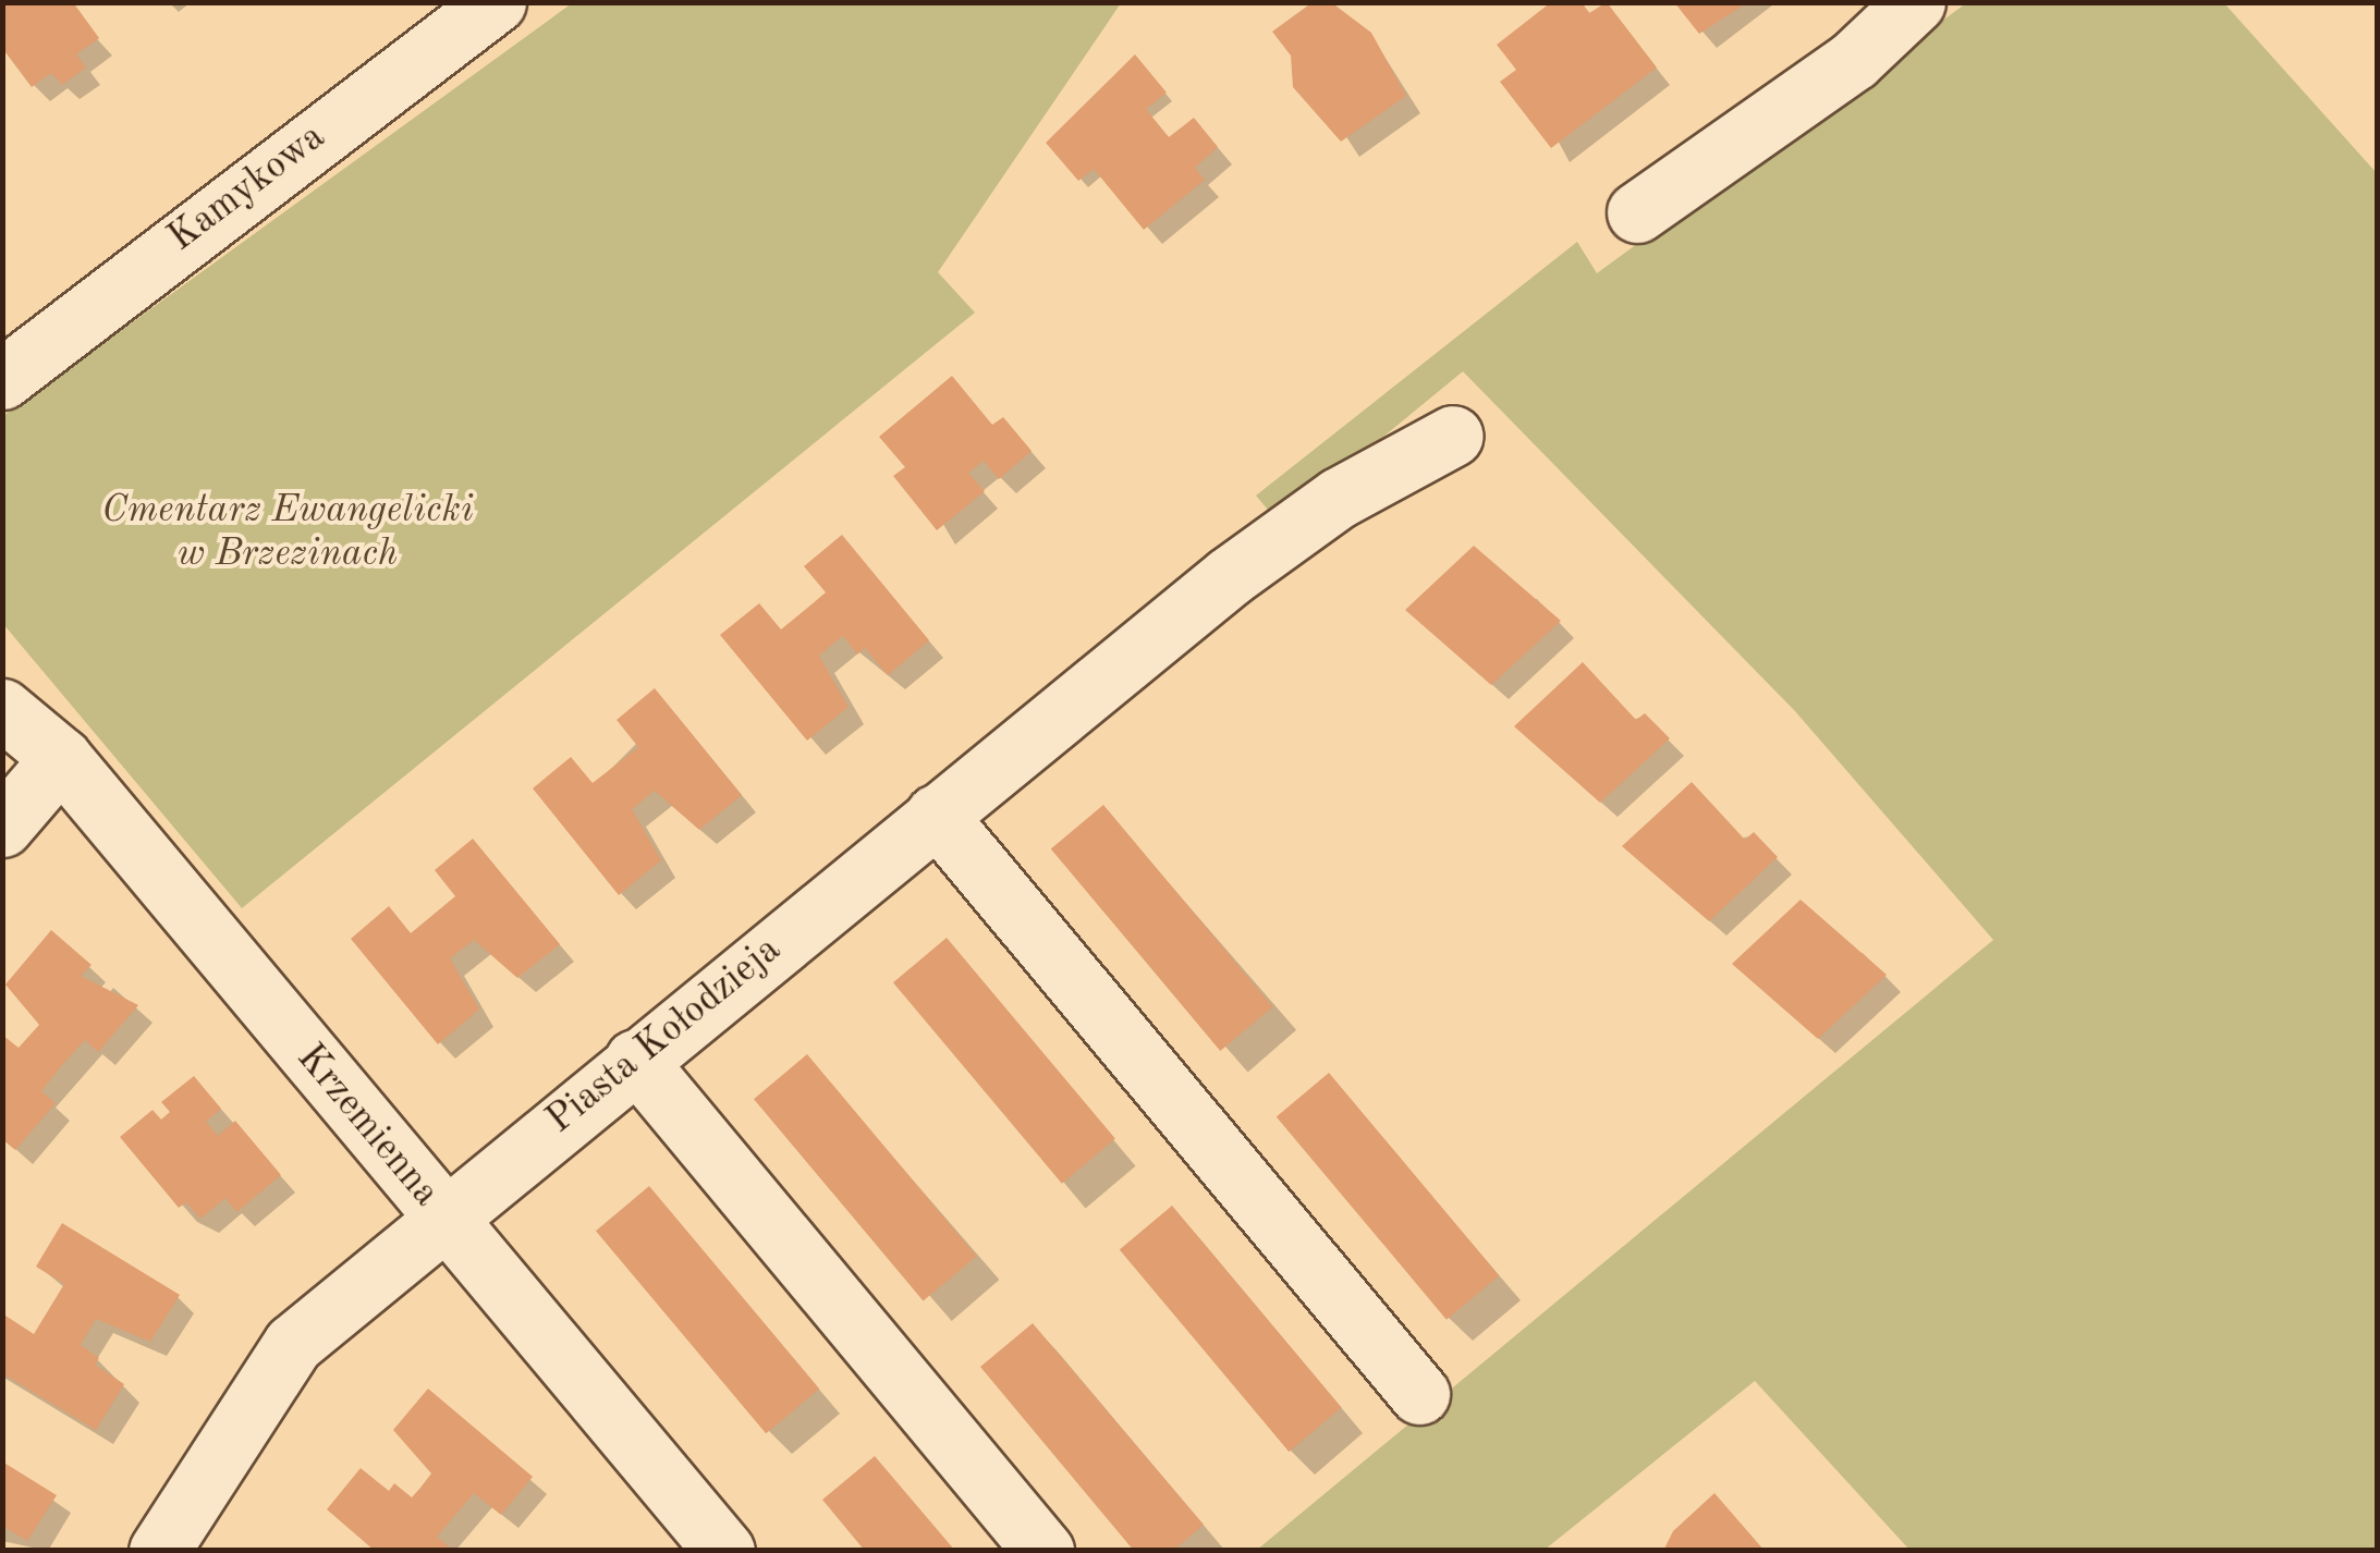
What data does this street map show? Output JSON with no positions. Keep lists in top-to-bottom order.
{
  "streets": {
    "street": ["Kamykowa", "Piasta Kołodzieja", "Krzemienna"]
  },
  "crossings": [
    ["Piasta Kołodzieja", "Krzemienna"]
  ],
  "parks": ["Cmentarz Ewangelicki w Brzezinach"]
}
